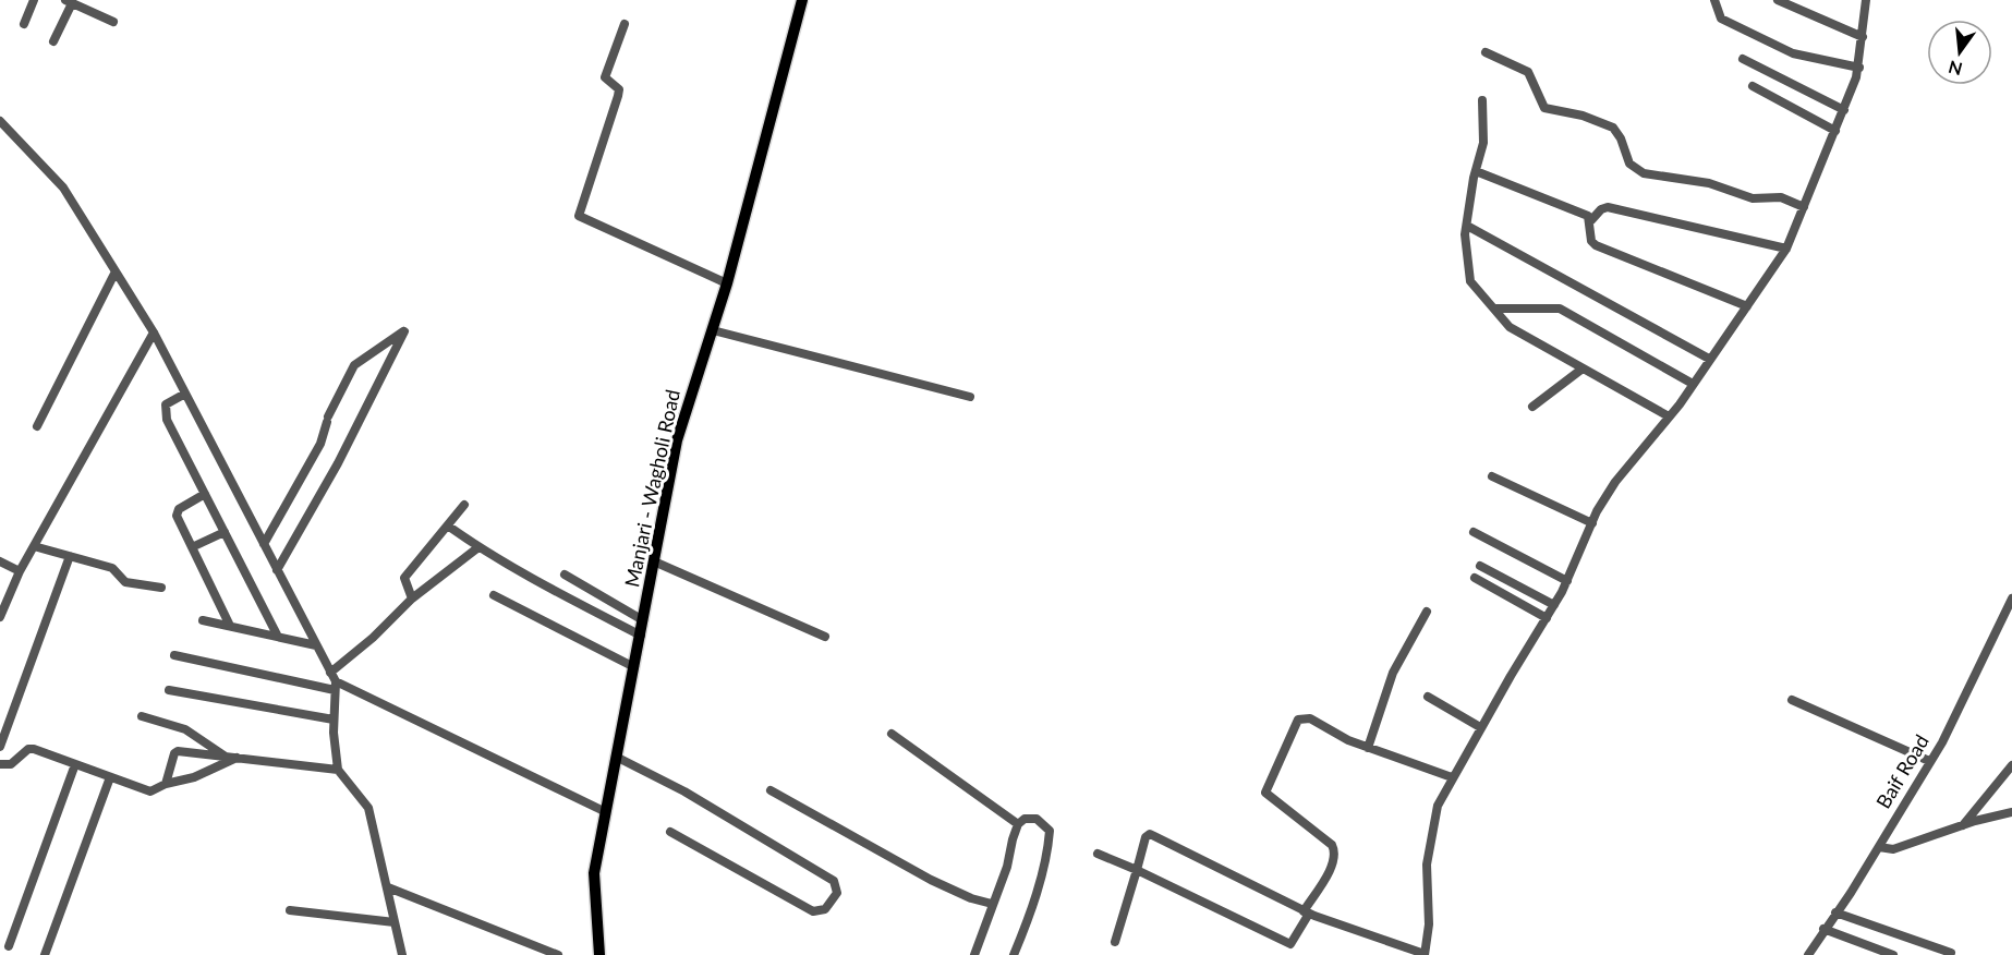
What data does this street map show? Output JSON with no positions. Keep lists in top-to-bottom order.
{
  "streets": {
    "main road": ["Manjari - Wagholi Road"],
    "street": ["Baif Road"]
  },
  "north": "bottom"
}
